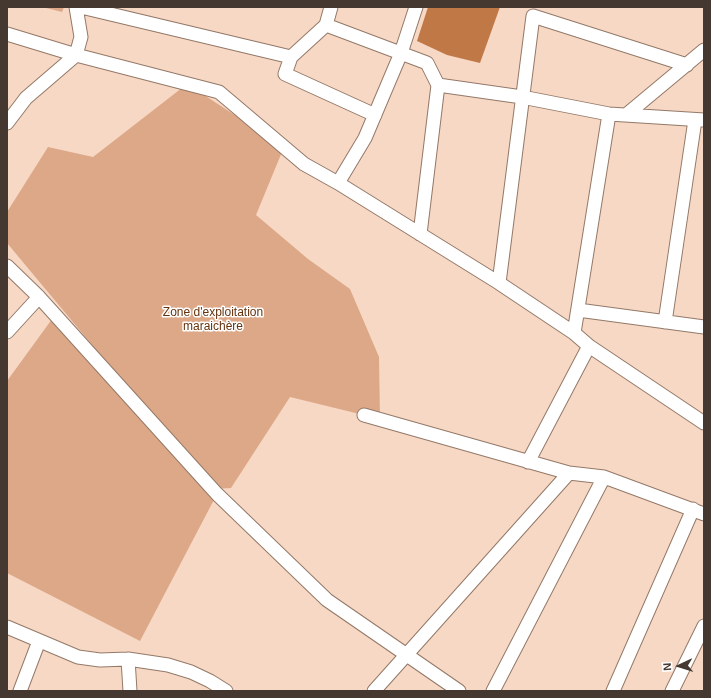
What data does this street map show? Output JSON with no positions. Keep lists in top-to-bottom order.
{
  "parks": ["Zone d'exploitation maraichère"],
  "north": "left"
}
